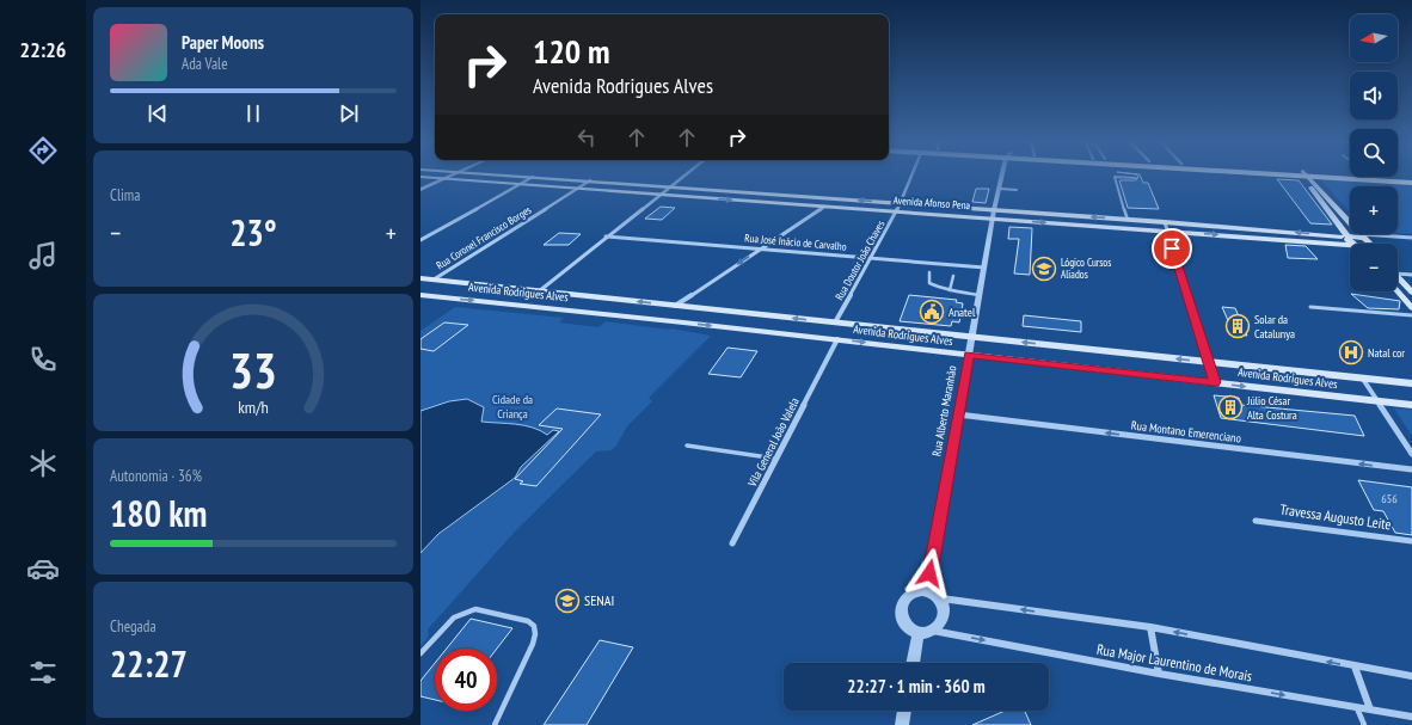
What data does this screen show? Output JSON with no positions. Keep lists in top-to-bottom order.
{
  "streets": {
    "main road": ["Avenida Afonso Pena", "Avenida Rodrigues Alves"],
    "street": [
      "Rua Coronel Francisco Borges",
      "Rua José Inácio de Carvalho",
      "Rua Doutor João Chaves",
      "Rua Alberto Maranhão",
      "Rua Montano Emerenciano",
      "Vila General João Valela",
      "Travessa Augusto Leite",
      "Rua Major Laurentino de Morais"
    ]
  },
  "crossings": [
    ["Avenida Afonso Pena", "Rua Coronel Francisco Borges"],
    ["Avenida Afonso Pena", "Rua Doutor João Chaves"],
    ["Avenida Afonso Pena", "Rua Alberto Maranhão"],
    ["Rua Coronel Francisco Borges", "Avenida Rodrigues Alves"],
    ["Rua José Inácio de Carvalho", "Rua Doutor João Chaves"],
    ["Rua José Inácio de Carvalho", "Rua Alberto Maranhão"],
    ["Rua Doutor João Chaves", "Avenida Rodrigues Alves"],
    ["Avenida Rodrigues Alves", "Rua Alberto Maranhão"],
    ["Avenida Rodrigues Alves", "Vila General João Valela"],
    ["Rua Alberto Maranhão", "Rua Montano Emerenciano"],
    ["Rua Alberto Maranhão", "Rua Major Laurentino de Morais"]
  ],
  "one_way": ["Rua Montano Emerenciano"],
  "parks": ["Cidade da Criança"],
  "places": {
    "school or university": ["Lógico Cursos Aliados", "SENAI"],
    "public building": ["Anatel"],
    "building": ["Solar da Catalunya", "Júlio César Alta Costura"],
    "hospital": ["Natal cor"]
  },
  "house_numbers": ["656"],
  "north": "left",
  "page": {
    "tabs": "22:26",
    "map_buttons": ["+", "−"],
    "turn": ["120 m", "Avenida Rodrigues Alves"],
    "song": ["Paper Moons", "Ada Vale"],
    "tile": [
      "Clima",
      ["Autonomia · 36%", "180 km"],
      ["Chegada", "22:27"]
    ],
    "heat": ["−", "23°", "+"],
    "limit": "40",
    "trip": "22:27 · 1 min · 360 m",
    "gauge": ["33", "km/h"]
  }
}
